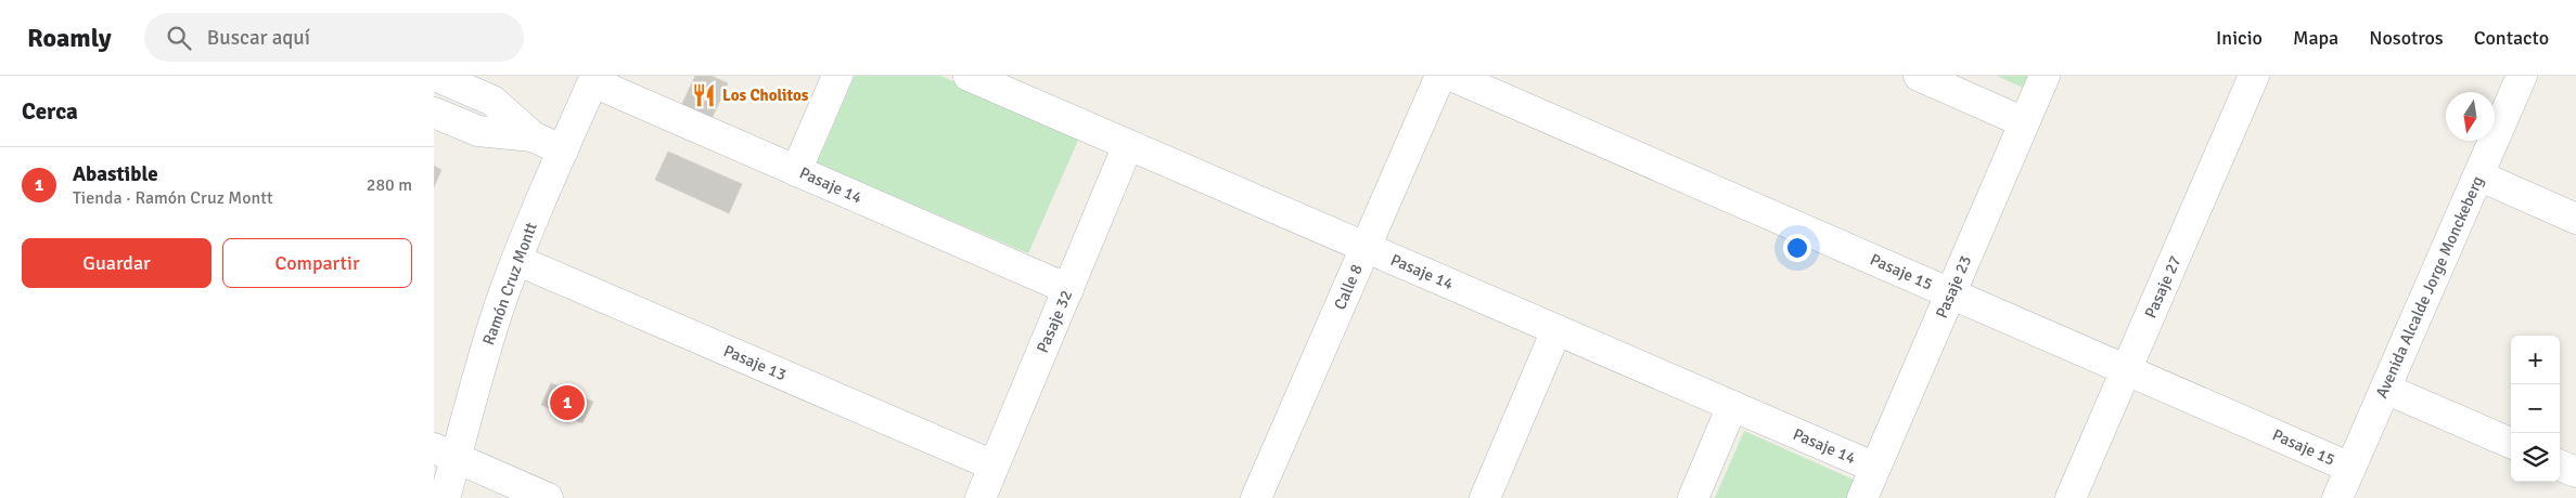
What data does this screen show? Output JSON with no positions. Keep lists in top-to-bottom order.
{
  "streets": {
    "street": [
      "Pasaje 14",
      "Pasaje 15",
      "Ramón Cruz Montt",
      "Calle 8",
      "Pasaje 23",
      "Pasaje 27",
      "Avenida Alcalde Jorge Monckeberg",
      "Pasaje 32",
      "Pasaje 13"
    ]
  },
  "crossings": [
    ["Pasaje 14", "Ramón Cruz Montt"],
    ["Pasaje 14", "Calle 8"],
    ["Pasaje 14", "Pasaje 23"],
    ["Pasaje 14", "Pasaje 32"],
    ["Pasaje 15", "Pasaje 23"],
    ["Pasaje 15", "Pasaje 27"],
    ["Pasaje 15", "Avenida Alcalde Jorge Monckeberg"],
    ["Ramón Cruz Montt", "Pasaje 13"],
    ["Pasaje 32", "Pasaje 13"]
  ],
  "places": {
    "restaurant": ["Los Cholitos"]
  },
  "north": "bottom",
  "page": {
    "header": "Roamly",
    "search": "Buscar aquí",
    "nav": [
      "Inicio",
      "Mapa",
      "Nosotros",
      "Contacto"
    ],
    "heading": "Cerca",
    "list": [
      {
        "mark": "1",
        "name": "Abastible",
        "note": "Tienda · Ramón Cruz Montt",
        "value": "280 m"
      }
    ],
    "buttons": ["Guardar", "Compartir"],
    "map_buttons": ["+", "−"],
    "pins": "1"
  }
}
